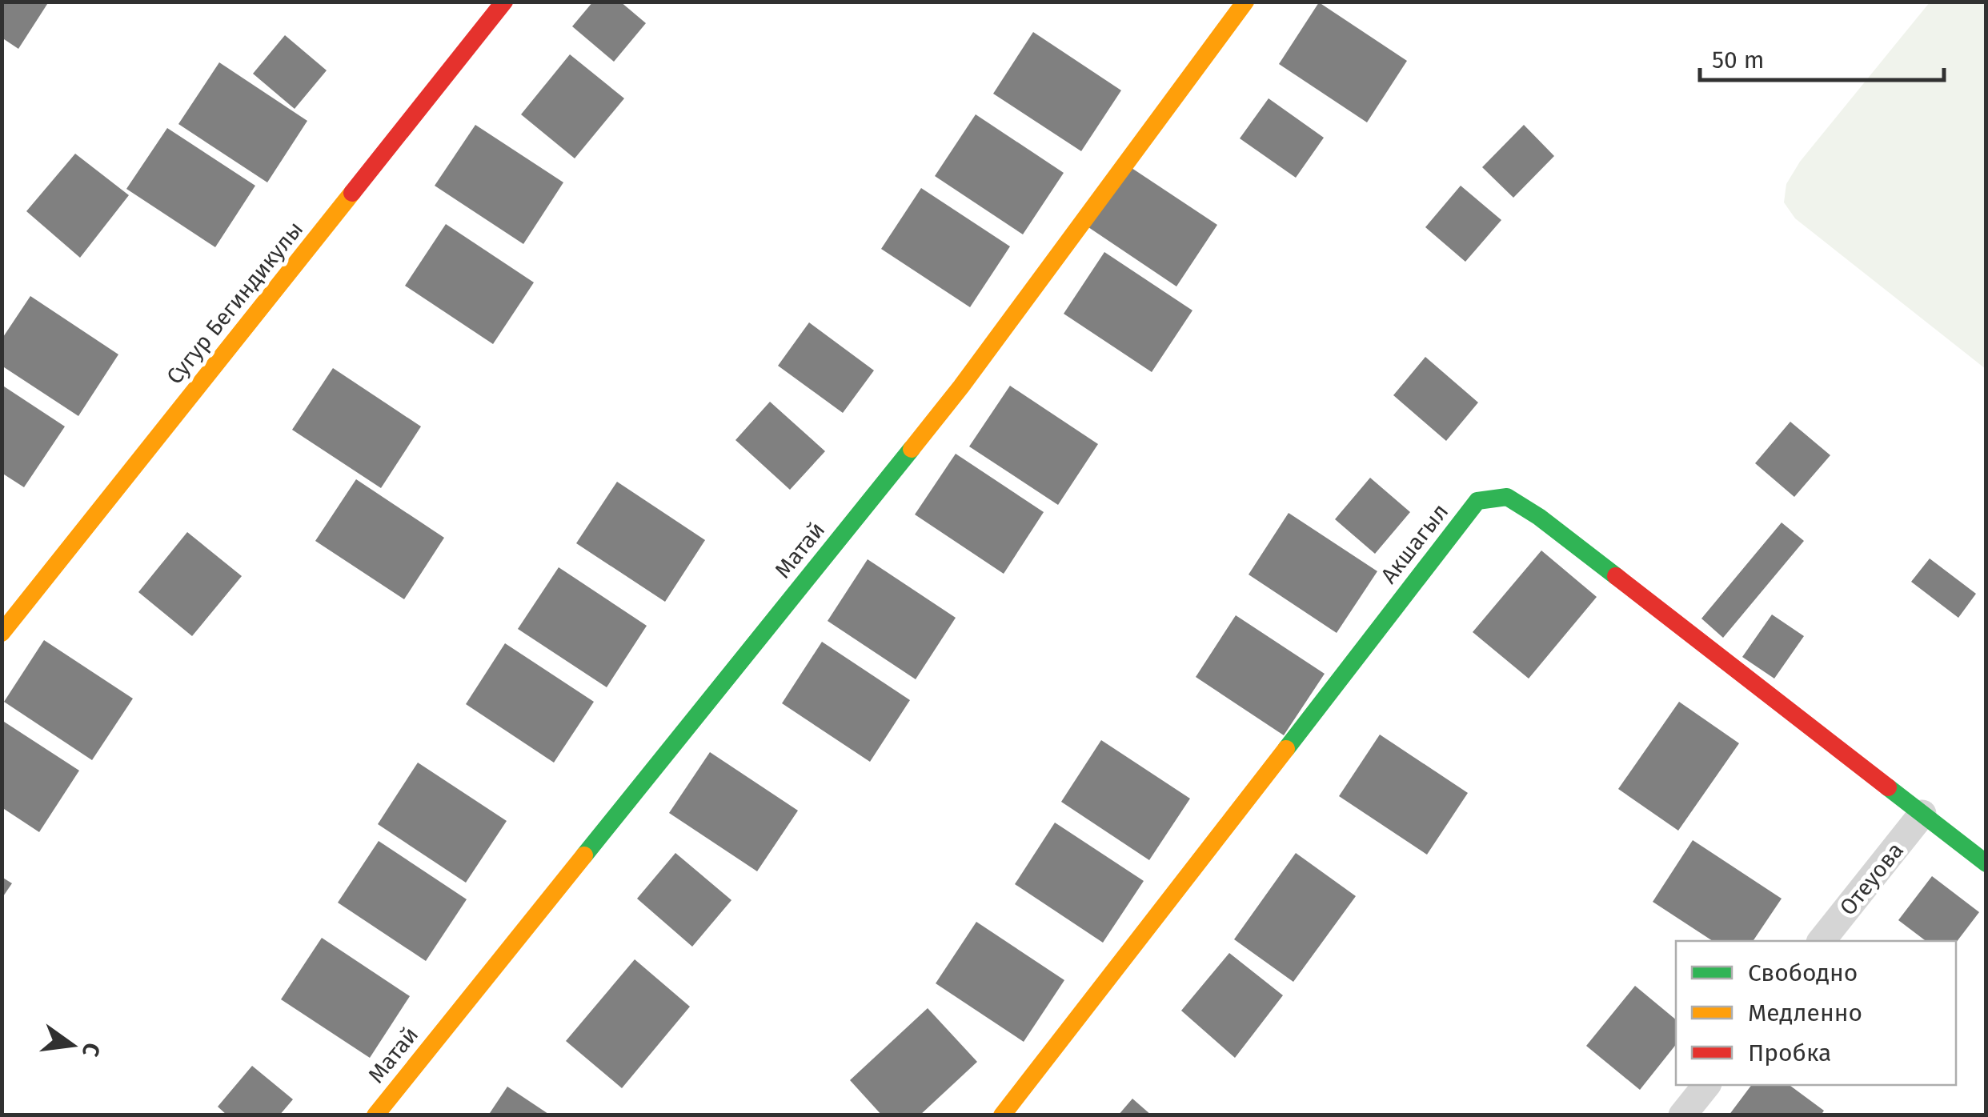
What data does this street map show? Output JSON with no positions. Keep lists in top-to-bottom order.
{
  "streets": {
    "street": [
      "Сугур Бегиндикулы",
      "Акшагыл",
      "Матай",
      "Отеуова"
    ]
  },
  "crossings": [
    ["Акшагыл", "Отеуова"]
  ],
  "legend": ["Свободно", "Медленно", "Пробка"],
  "scale_bar": "50 m",
  "north": "right"
}
